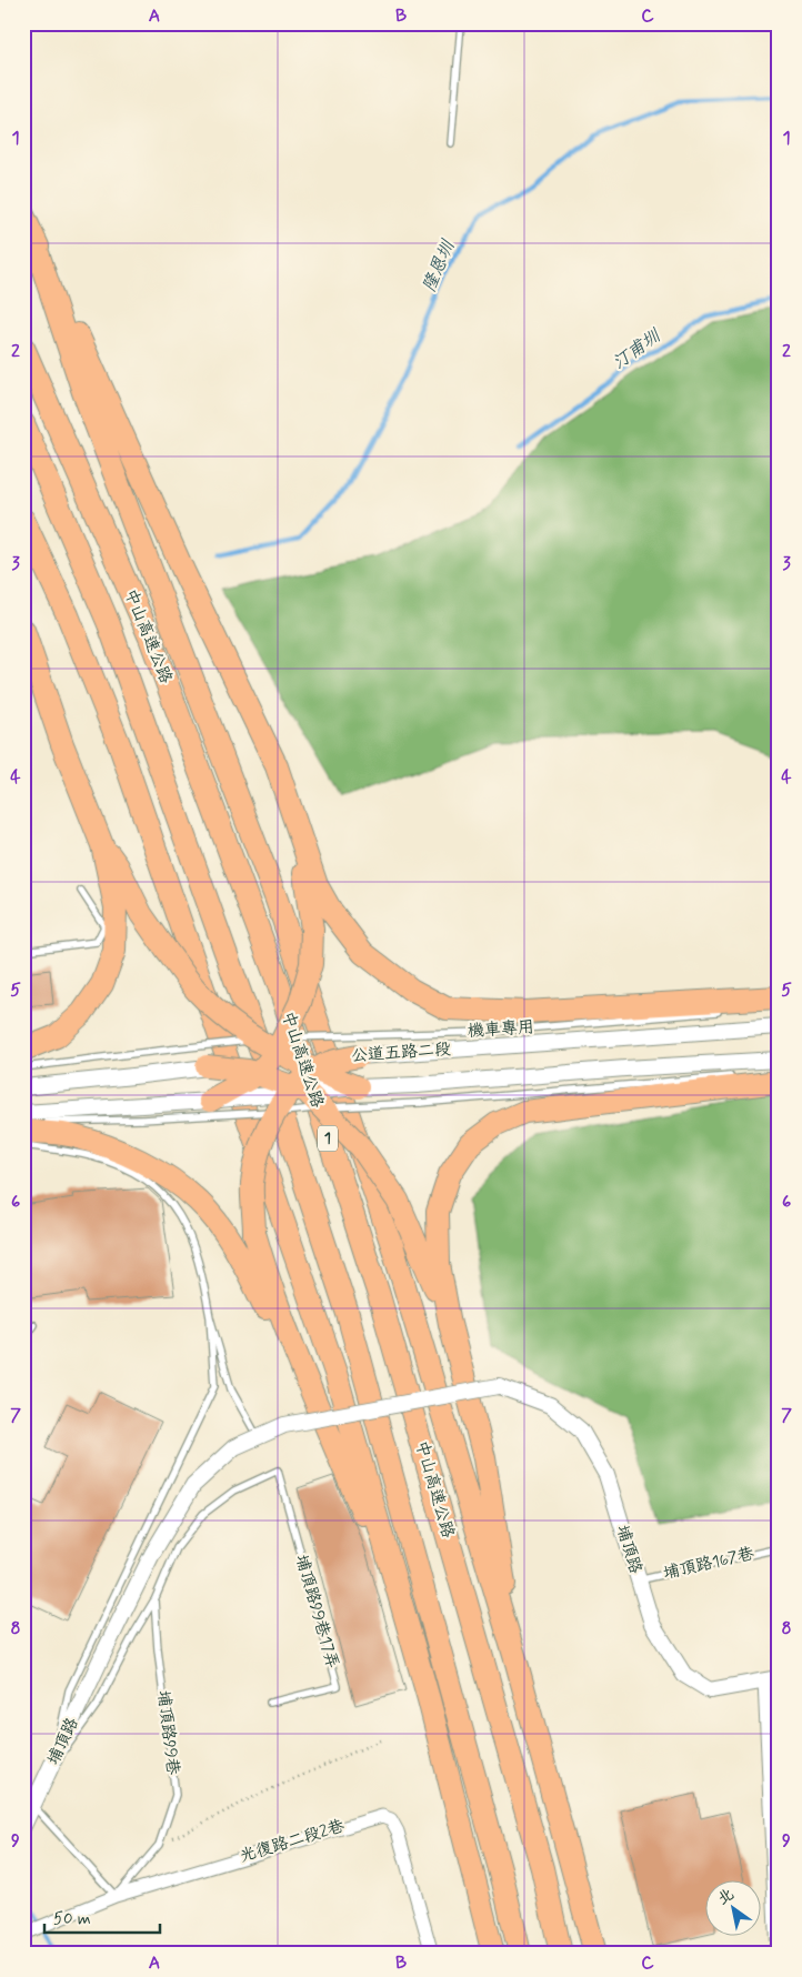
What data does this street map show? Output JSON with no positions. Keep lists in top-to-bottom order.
{
  "streets": {
    "highway": ["中山高速公路", "1"],
    "street": ["公道五路二段", "埔頂路", "光復路二段2巷"],
    "lane": [
      "機車專用",
      "埔頂路167巷",
      "埔頂路99巷17弄",
      "埔頂路99巷"
    ]
  },
  "crossings": [
    ["機車專用", "公道五路二段"],
    ["埔頂路", "埔頂路167巷"],
    ["埔頂路99巷17弄", "埔頂路99巷"],
    ["埔頂路99巷", "光復路二段2巷"]
  ],
  "water": ["隆恩圳", "汀甫圳"],
  "scale_bar": "50 m",
  "north": "top left",
  "grid": {
    "columns": ["A", "B", "C"],
    "rows": [
      "1",
      "2",
      "3",
      "4",
      "5",
      "6",
      "7",
      "8",
      "9"
    ]
  }
}
